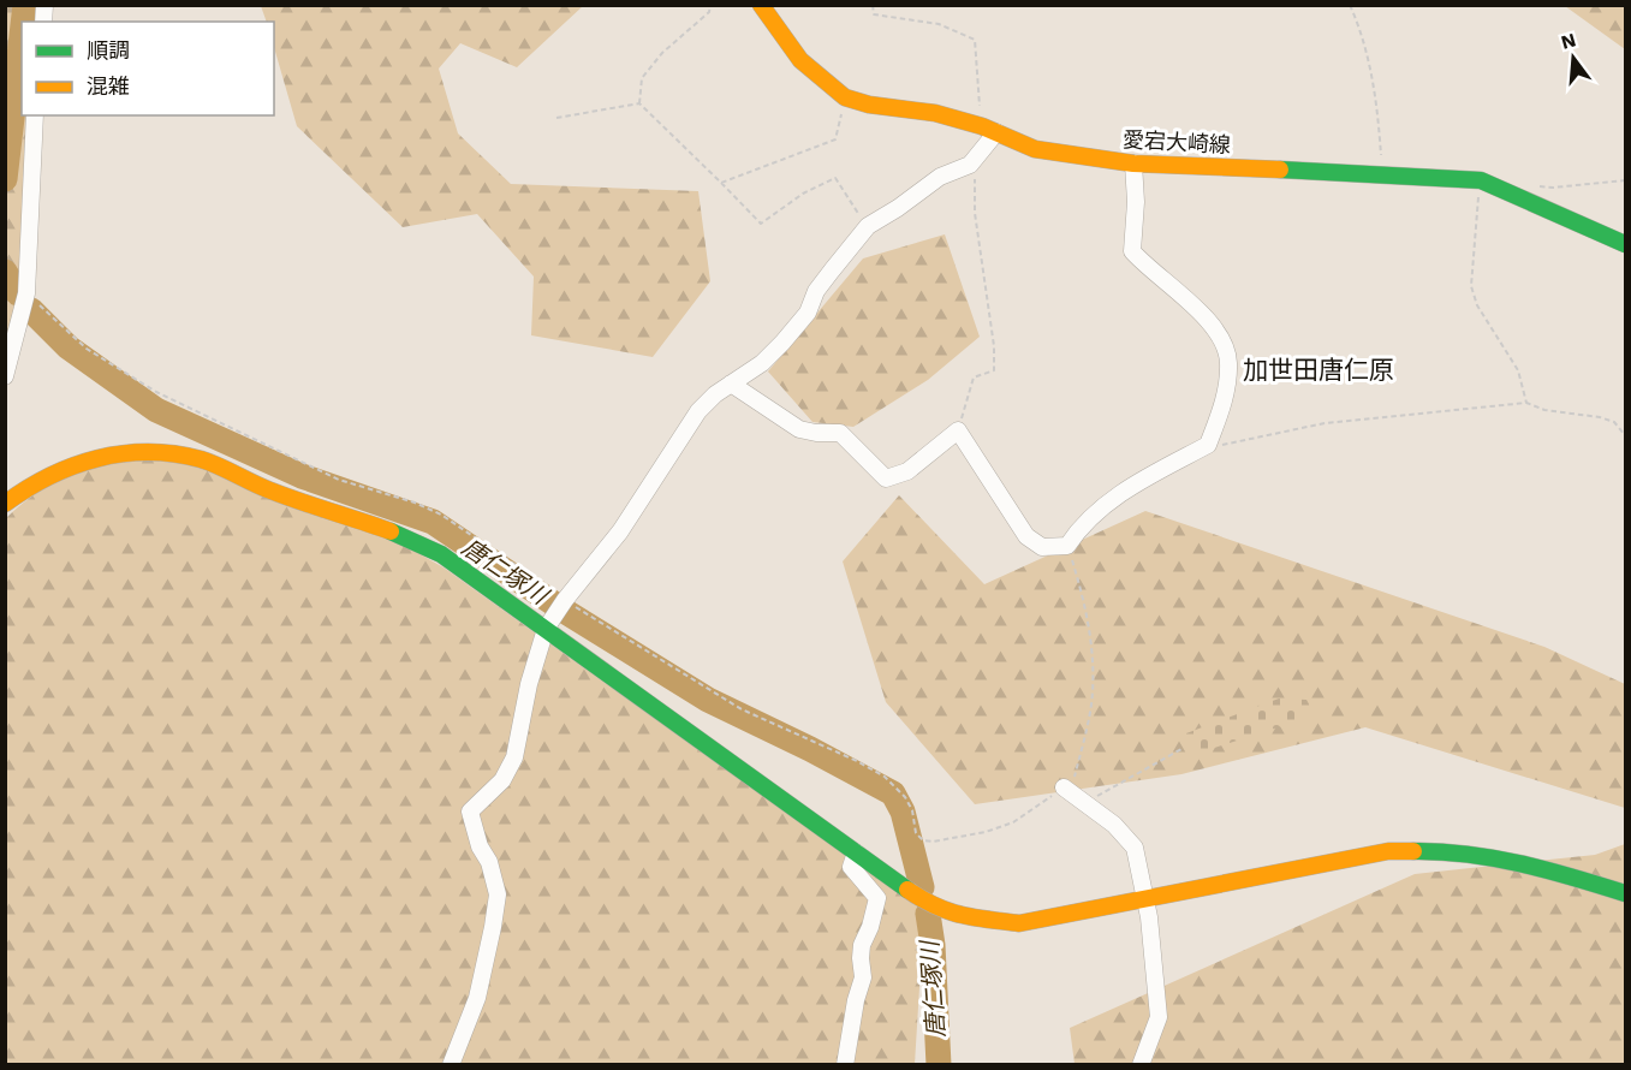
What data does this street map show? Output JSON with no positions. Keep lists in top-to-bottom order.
{
  "streets": {
    "street": ["愛宕大崎線"]
  },
  "districts": ["加世田唐仁原"],
  "water": ["唐仁塚川"],
  "legend": ["順調", "混雑"],
  "north": "top"
}
